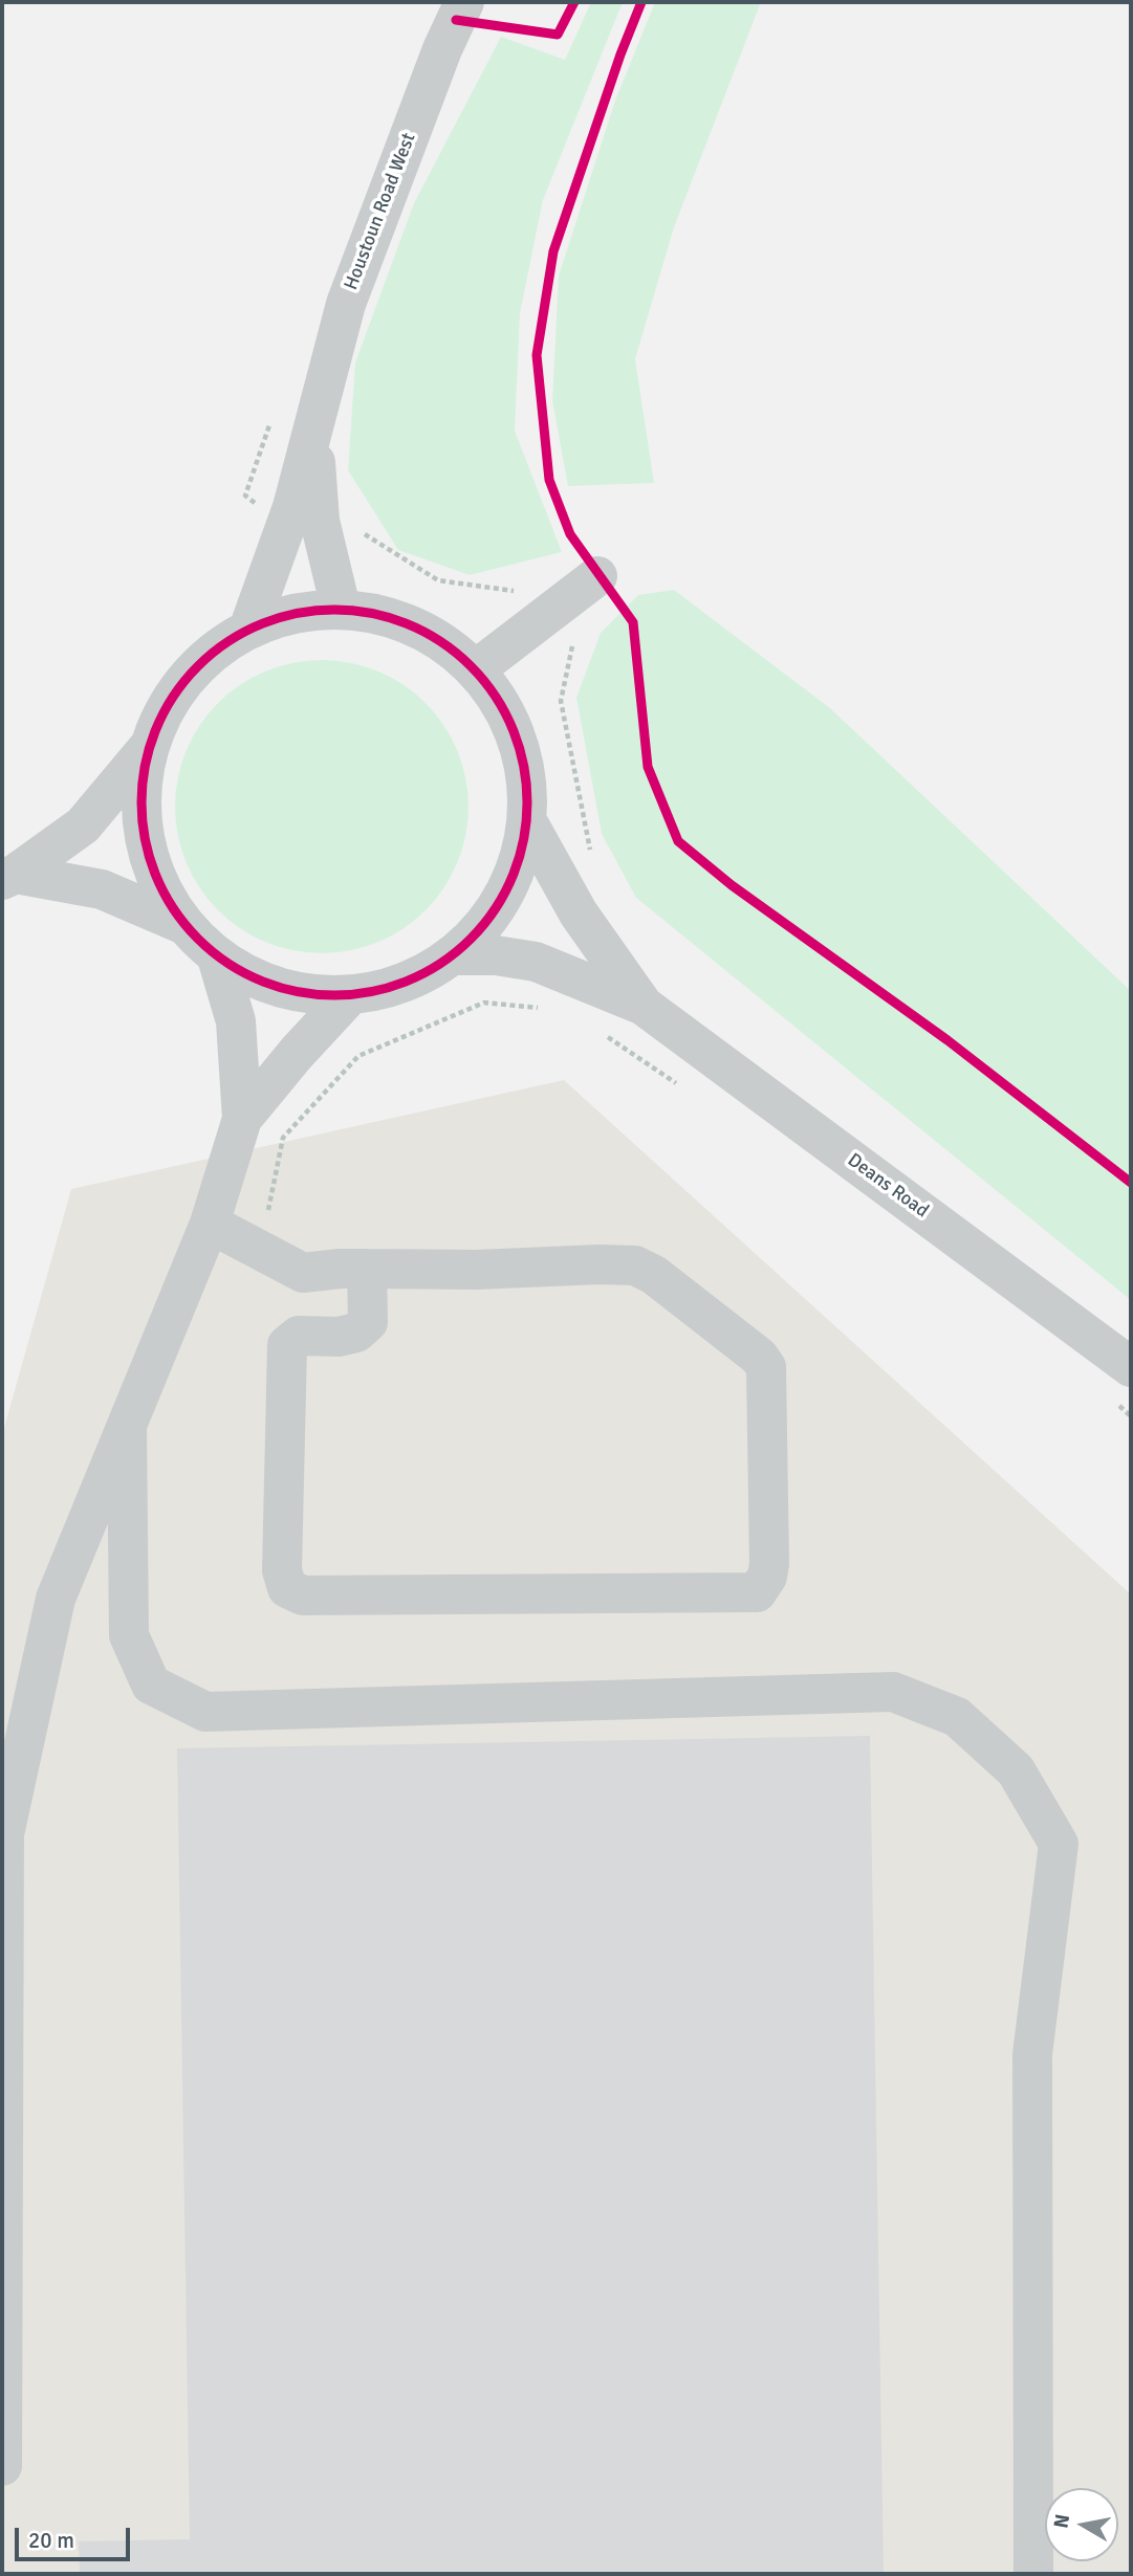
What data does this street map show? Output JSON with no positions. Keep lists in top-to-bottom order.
{
  "streets": {
    "street": ["Houstoun Road West", "Deans Road"]
  },
  "scale_bar": "20 m",
  "north": "left"
}
